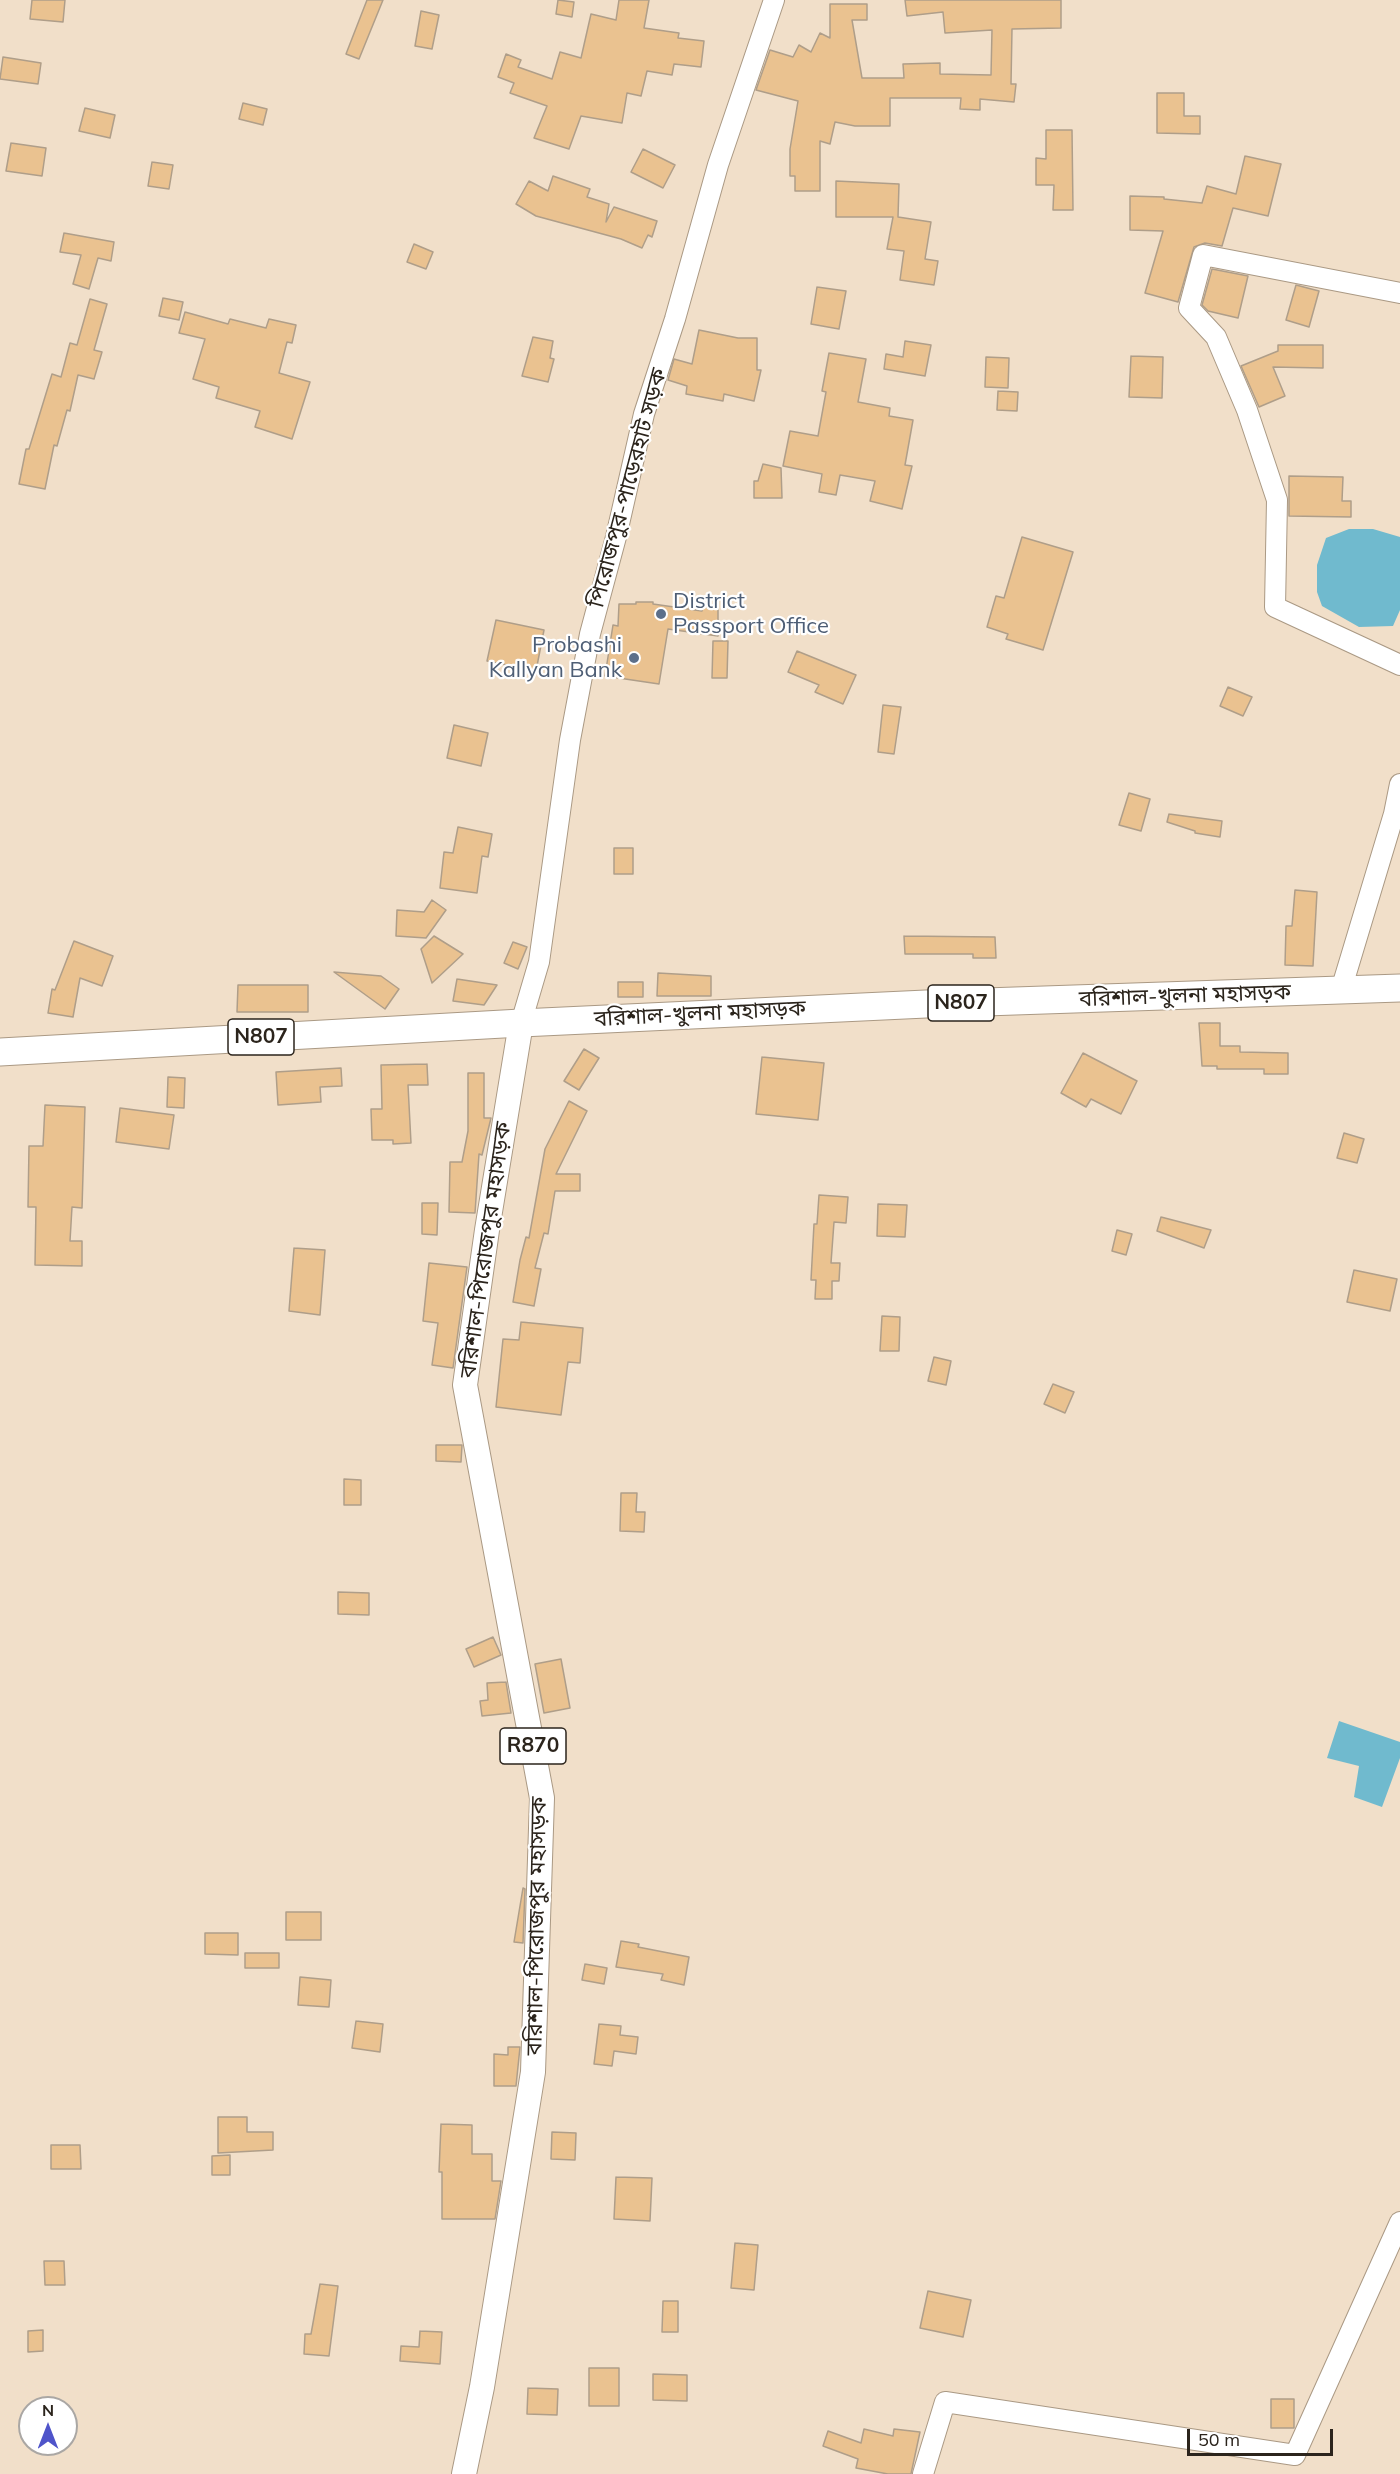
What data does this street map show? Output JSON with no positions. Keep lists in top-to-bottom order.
{
  "streets": {
    "highway": ["বরিশাল-খুলনা মহাসড়ক", "N807"],
    "main road": ["বরিশাল-পিরোজপুর মহাসড়ক", "R870"],
    "street": ["পিরোজপুর-পাড়েরহাট সড়ক"]
  },
  "crossings": [
    ["পিরোজপুর-পাড়েরহাট সড়ক", "বরিশাল-খুলনা মহাসড়ক"],
    ["পিরোজপুর-পাড়েরহাট সড়ক", "বরিশাল-পিরোজপুর মহাসড়ক"],
    ["বরিশাল-খুলনা মহাসড়ক", "বরিশাল-পিরোজপুর মহাসড়ক"]
  ],
  "places": ["District Passport Office", "Probashi Kallyan Bank"],
  "scale_bar": "50 m",
  "north": "top"
}
